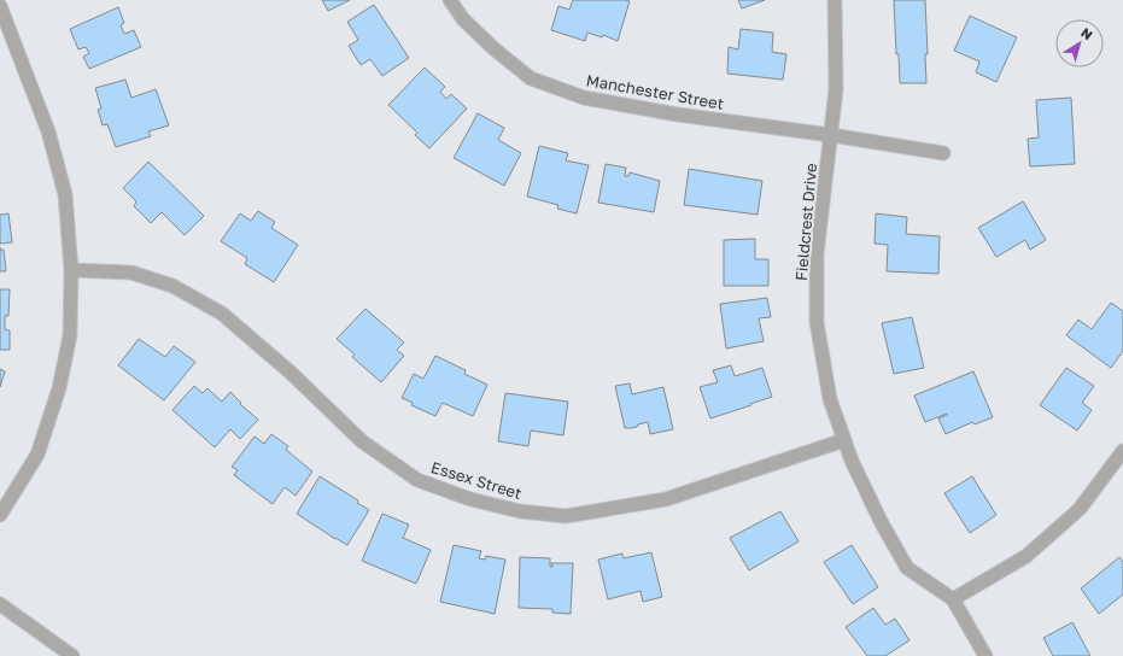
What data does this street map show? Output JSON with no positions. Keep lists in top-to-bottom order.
{
  "streets": {
    "street": ["Manchester Street", "Fieldcrest Drive", "Essex Street"]
  },
  "crossings": [
    ["Manchester Street", "Fieldcrest Drive"],
    ["Fieldcrest Drive", "Essex Street"]
  ],
  "north": "top right"
}
